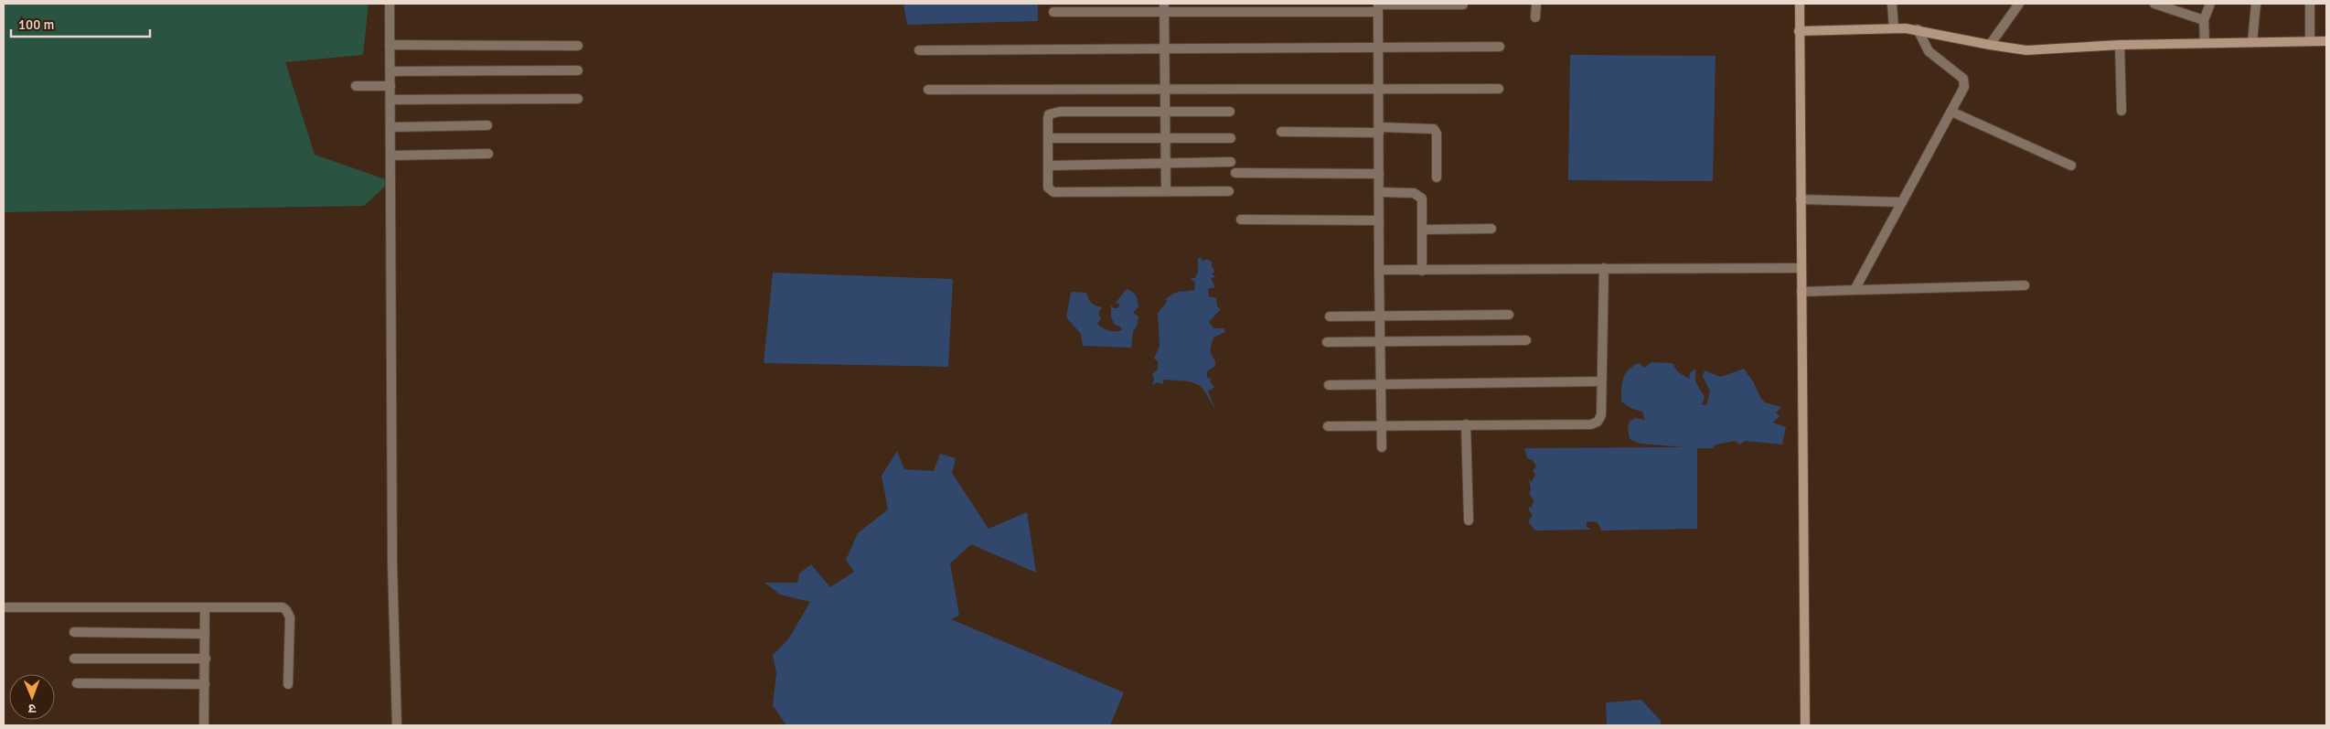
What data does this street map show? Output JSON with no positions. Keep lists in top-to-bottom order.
{
  "scale_bar": "100 m",
  "north": "bottom"
}
